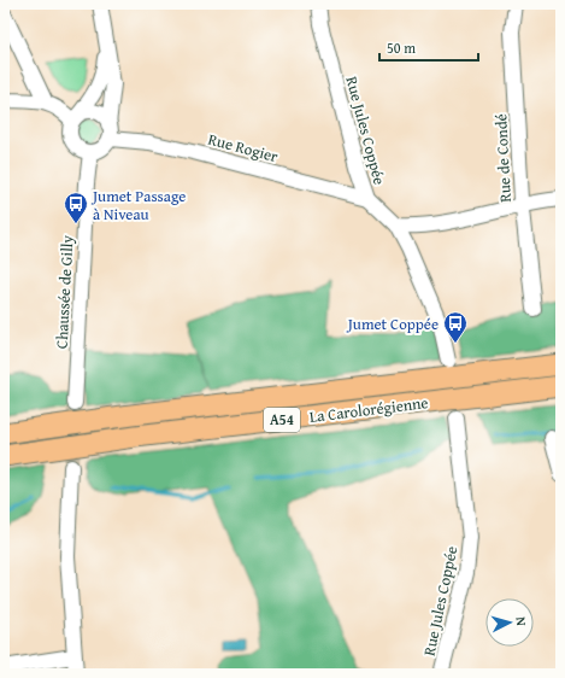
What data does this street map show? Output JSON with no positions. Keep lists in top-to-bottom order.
{
  "streets": {
    "highway": ["La Carolorégienne", "A54"],
    "street": [
      "Rue Jules Coppée",
      "Rue Rogier",
      "Rue de Condé",
      "Chaussée de Gilly"
    ]
  },
  "crossings": [
    ["Rue Jules Coppée", "Rue Rogier"],
    ["Rue Rogier", "Chaussée de Gilly"]
  ],
  "places": {
    "bus stop": ["Jumet Passage à Niveau", "Jumet Coppée"]
  },
  "scale_bar": "50 m",
  "north": "right"
}
